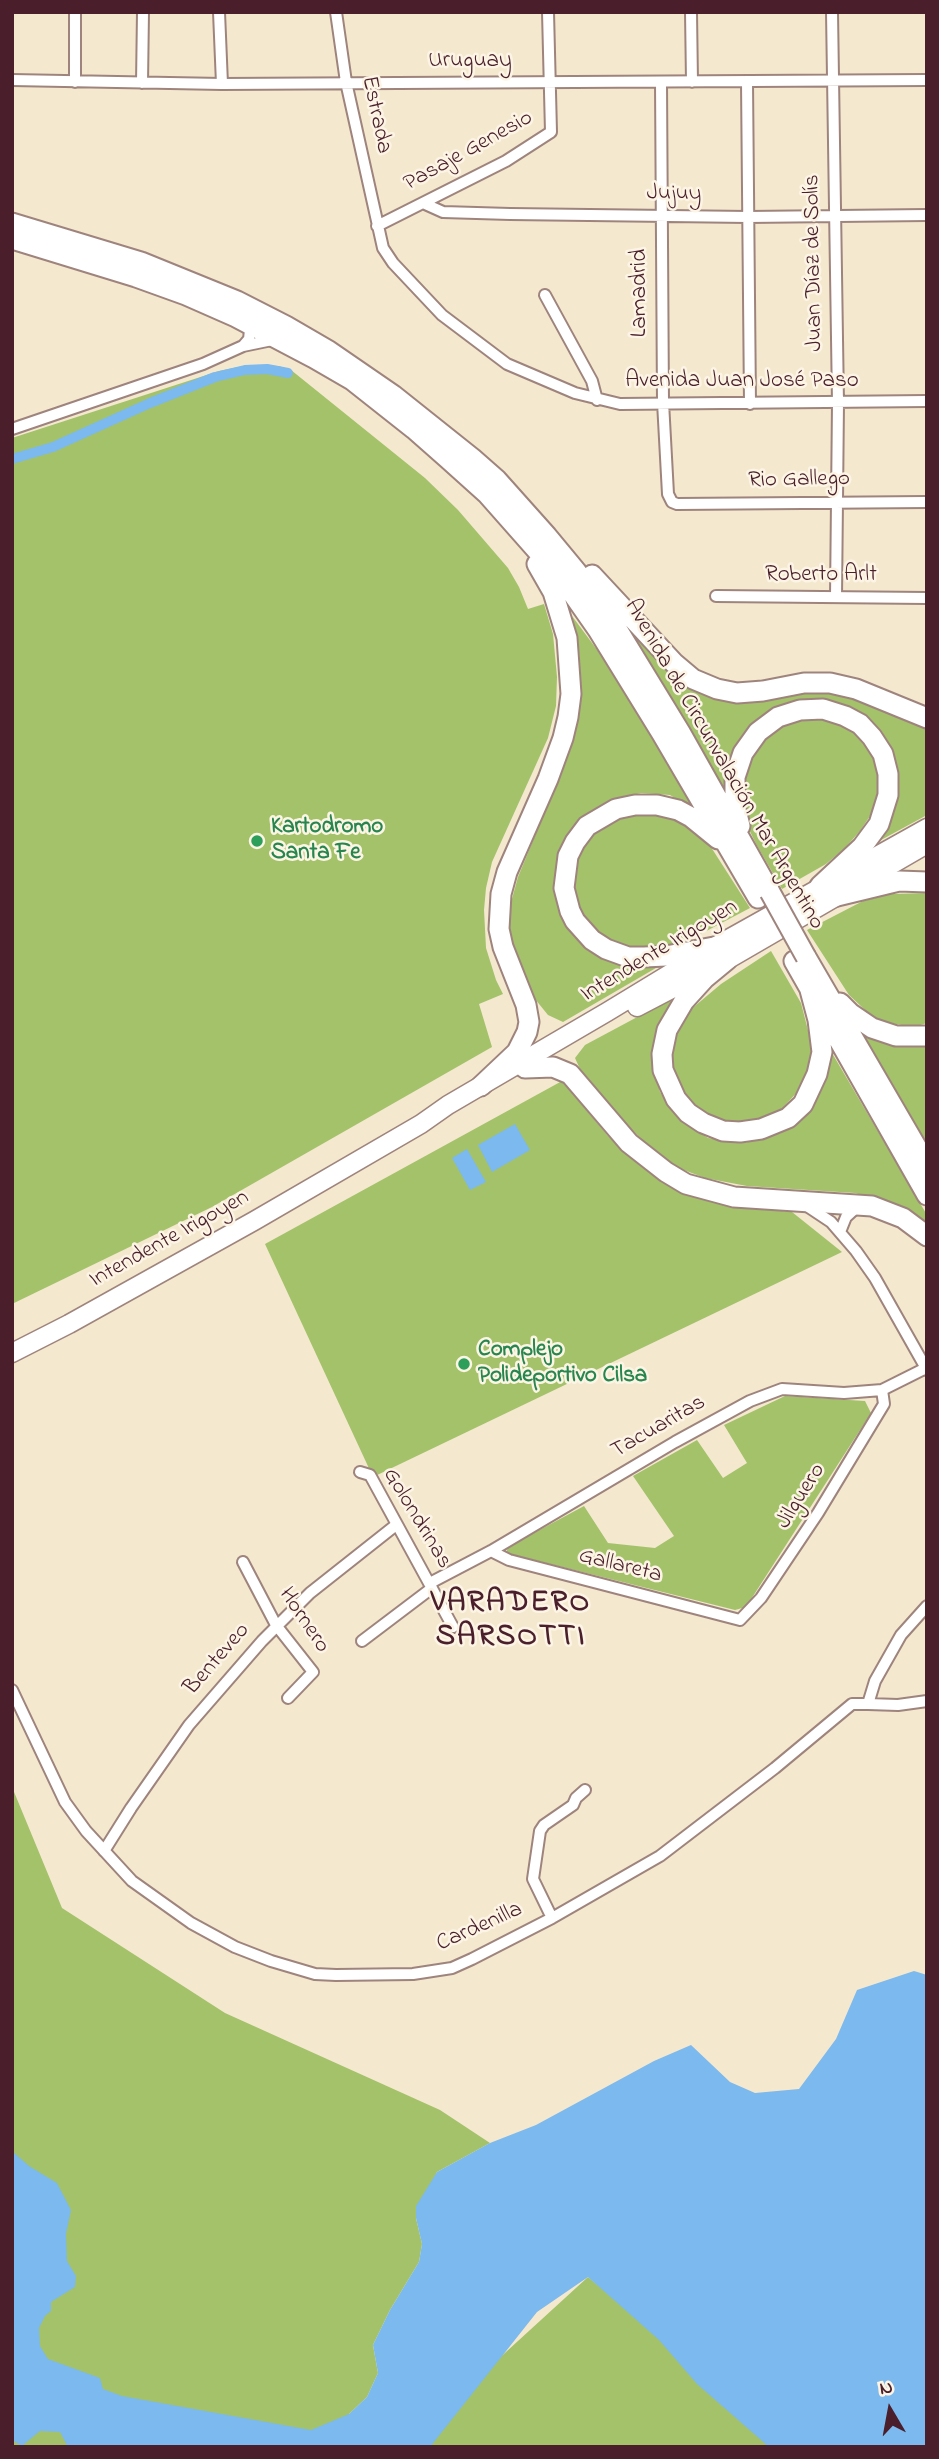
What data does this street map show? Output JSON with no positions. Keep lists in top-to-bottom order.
{
  "streets": {
    "highway": ["Avenida de Circunvalación Mar Argentino"],
    "main road": ["Intendente Irigoyen"],
    "street": [
      "Uruguay",
      "Estrada",
      "Pasaje Genesio",
      "Jujuy",
      "Juan Díaz de Solís",
      "Lamadrid",
      "Avenida Juan José Paso",
      "Rio Gallego",
      "Roberto Arlt",
      "Tacuaritas",
      "Jilguero",
      "Golondrinas",
      "Gallareta",
      "Hornero",
      "Benteveo",
      "Cardenilla"
    ]
  },
  "crossings": [
    ["Uruguay", "Estrada"],
    ["Uruguay", "Pasaje Genesio"],
    ["Uruguay", "Juan Díaz de Solís"],
    ["Uruguay", "Lamadrid"],
    ["Estrada", "Pasaje Genesio"],
    ["Estrada", "Avenida Juan José Paso"],
    ["Pasaje Genesio", "Jujuy"],
    ["Pasaje Genesio", "Avenida Juan José Paso"],
    ["Jujuy", "Juan Díaz de Solís"],
    ["Jujuy", "Lamadrid"],
    ["Juan Díaz de Solís", "Avenida Juan José Paso"],
    ["Juan Díaz de Solís", "Rio Gallego"],
    ["Juan Díaz de Solís", "Roberto Arlt"],
    ["Lamadrid", "Avenida Juan José Paso"],
    ["Lamadrid", "Rio Gallego"],
    ["Tacuaritas", "Jilguero"],
    ["Tacuaritas", "Golondrinas"],
    ["Tacuaritas", "Gallareta"],
    ["Jilguero", "Gallareta"],
    ["Golondrinas", "Benteveo"],
    ["Hornero", "Benteveo"],
    ["Benteveo", "Cardenilla"]
  ],
  "districts": ["VARADERO SARSOTTI"],
  "places": ["Kartodromo Santa Fe", "Complejo Polideportivo Cilsa"],
  "north": "top"
}
